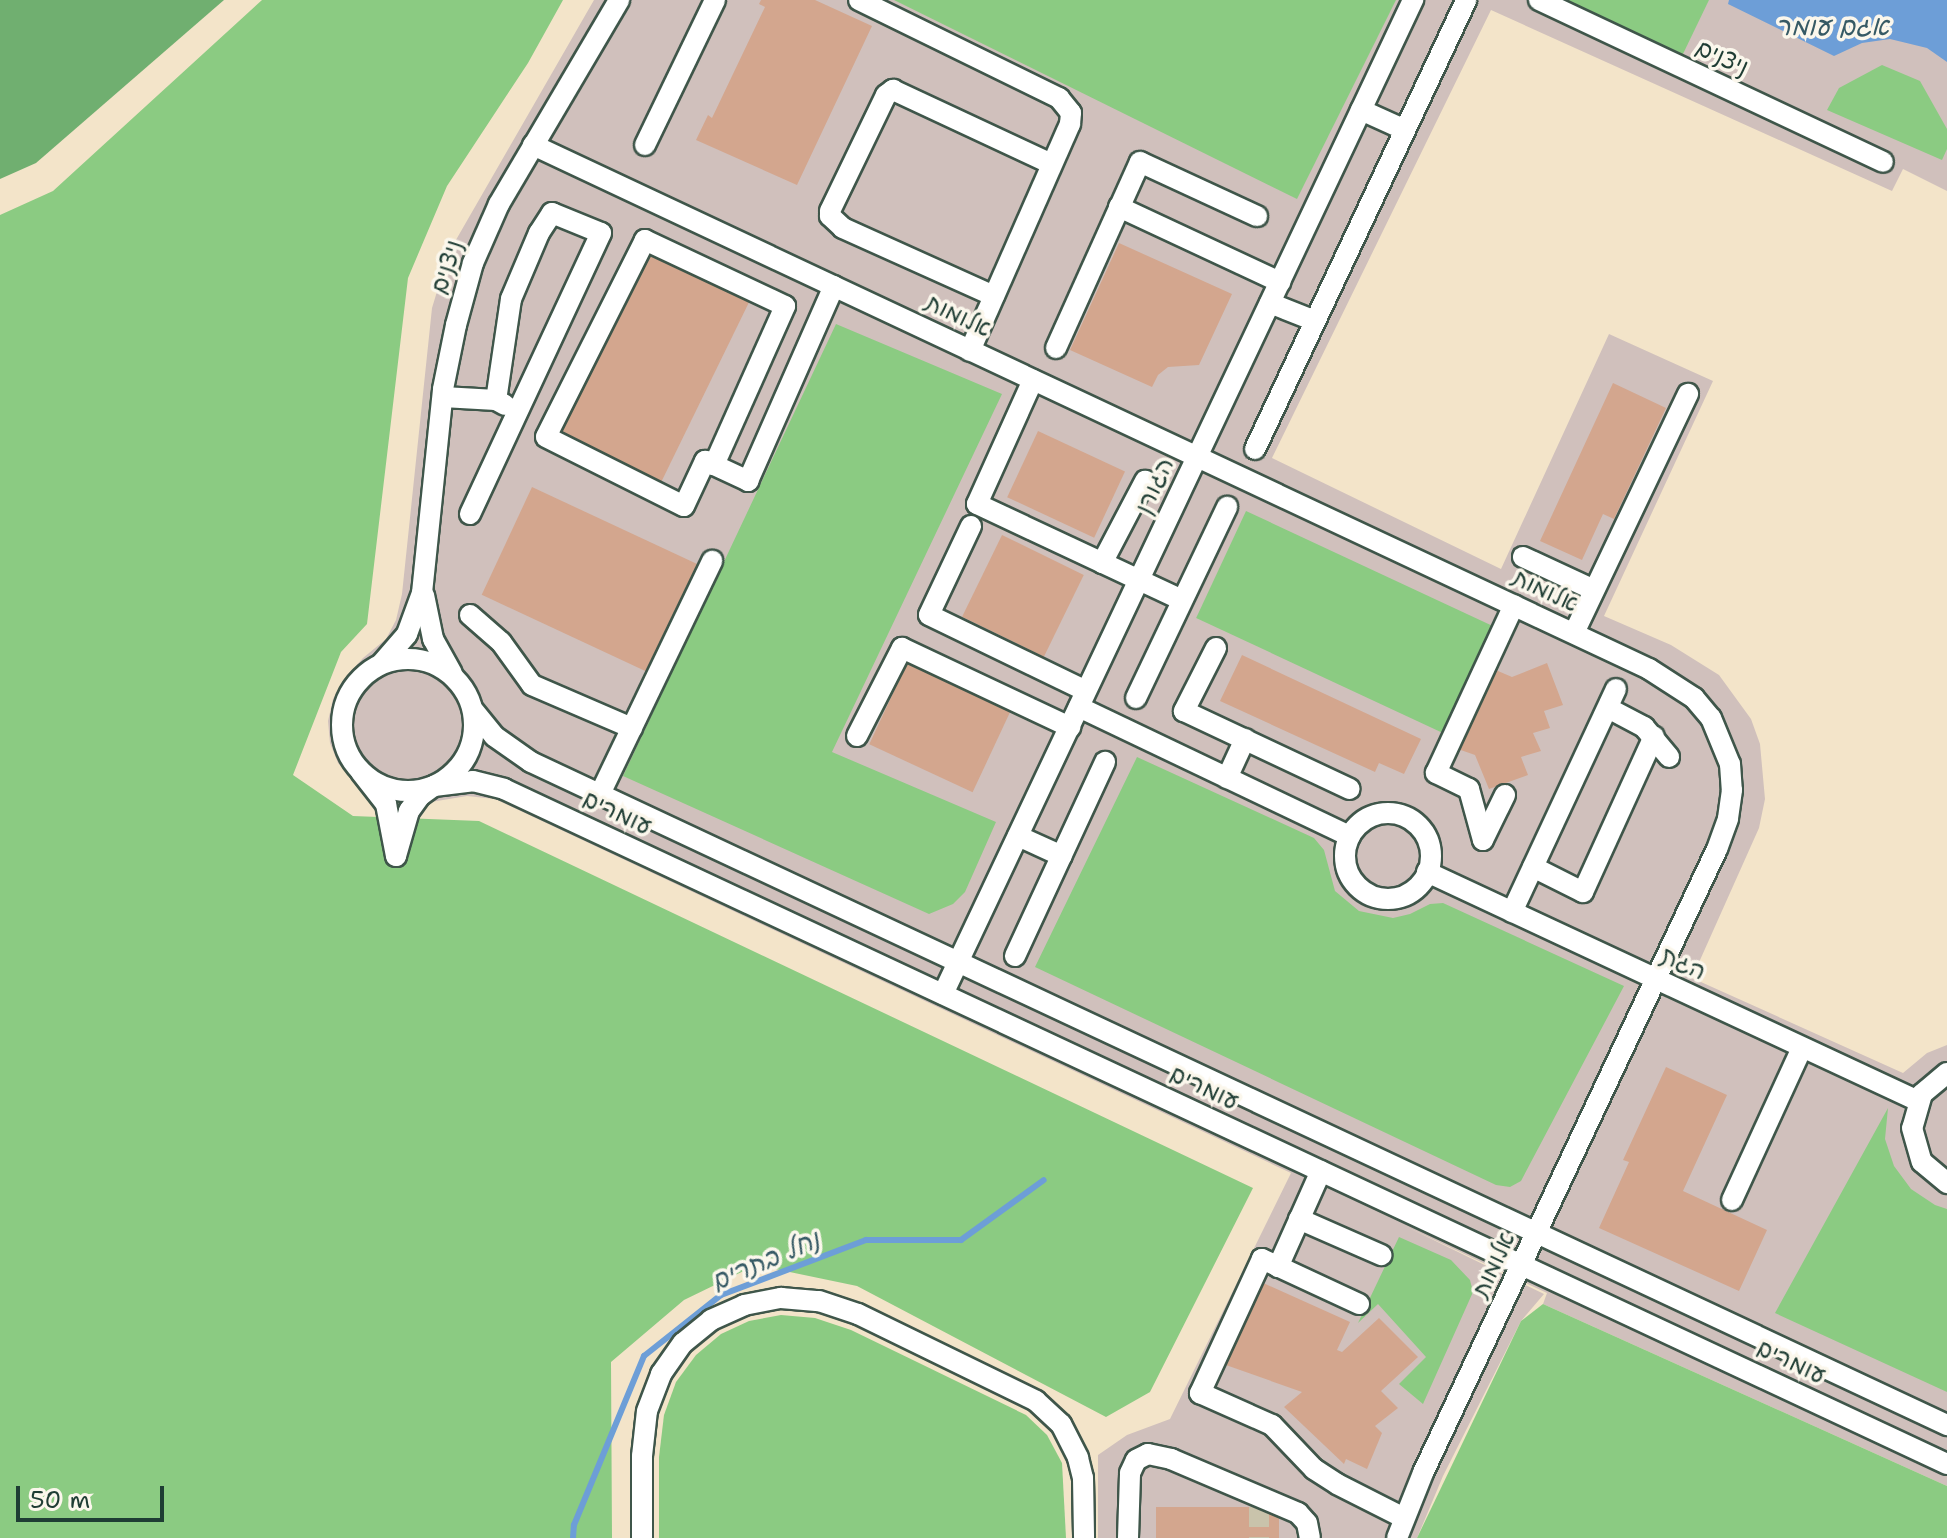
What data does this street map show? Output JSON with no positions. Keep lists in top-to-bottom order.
{
  "streets": {
    "street": [
      "ניצנים",
      "אלומות",
      "הגורן",
      "עומרים",
      "הגת"
    ]
  },
  "crossings": [
    ["ניצנים", "אלומות"],
    ["ניצנים", "עומרים"],
    ["אלומות", "הגורן"],
    ["אלומות", "עומרים"],
    ["אלומות", "הגת"],
    ["הגורן", "עומרים"]
  ],
  "water": ["אגם עומר", "נחל בתרים"],
  "scale_bar": "50 m"
}
